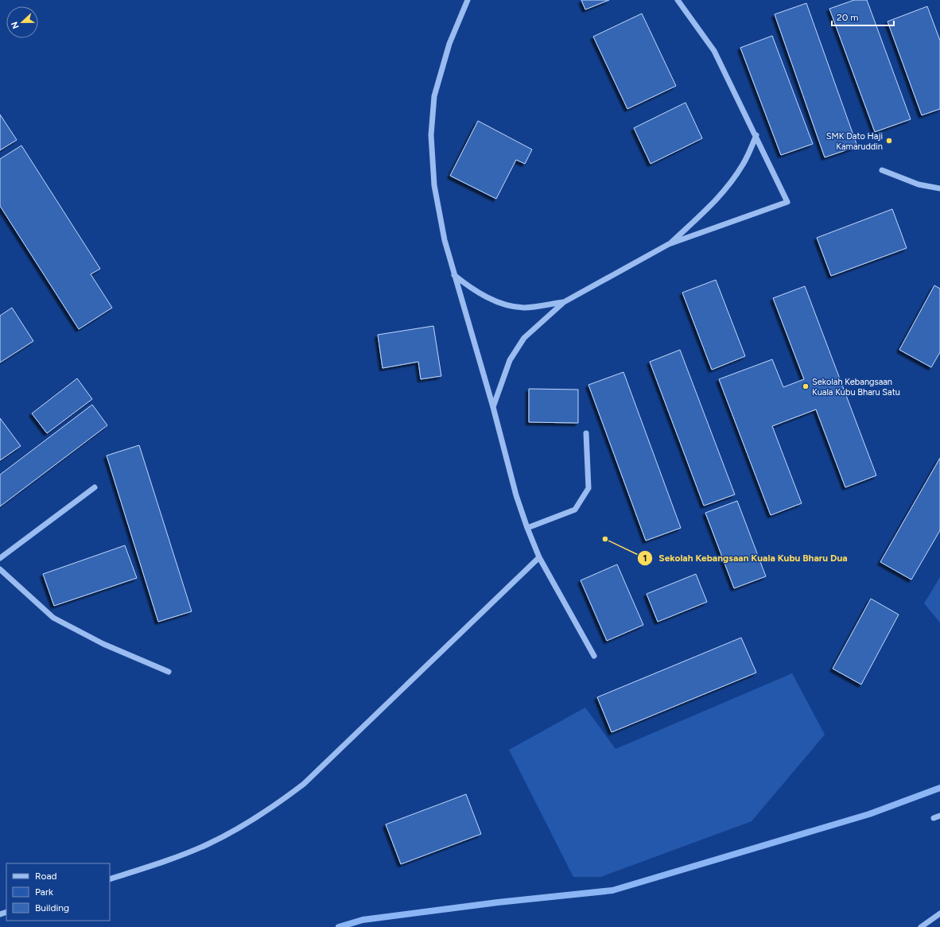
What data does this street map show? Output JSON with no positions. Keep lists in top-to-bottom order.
{
  "places": ["SMK Dato Haji Kamaruddin", "Sekolah Kebangsaan Kuala Kubu Bharu Satu", "Sekolah Kebangsaan Kuala Kubu Bharu Dua"],
  "legend": ["Road", "Park", "Building"],
  "scale_bar": "20 m",
  "north": "left"
}
